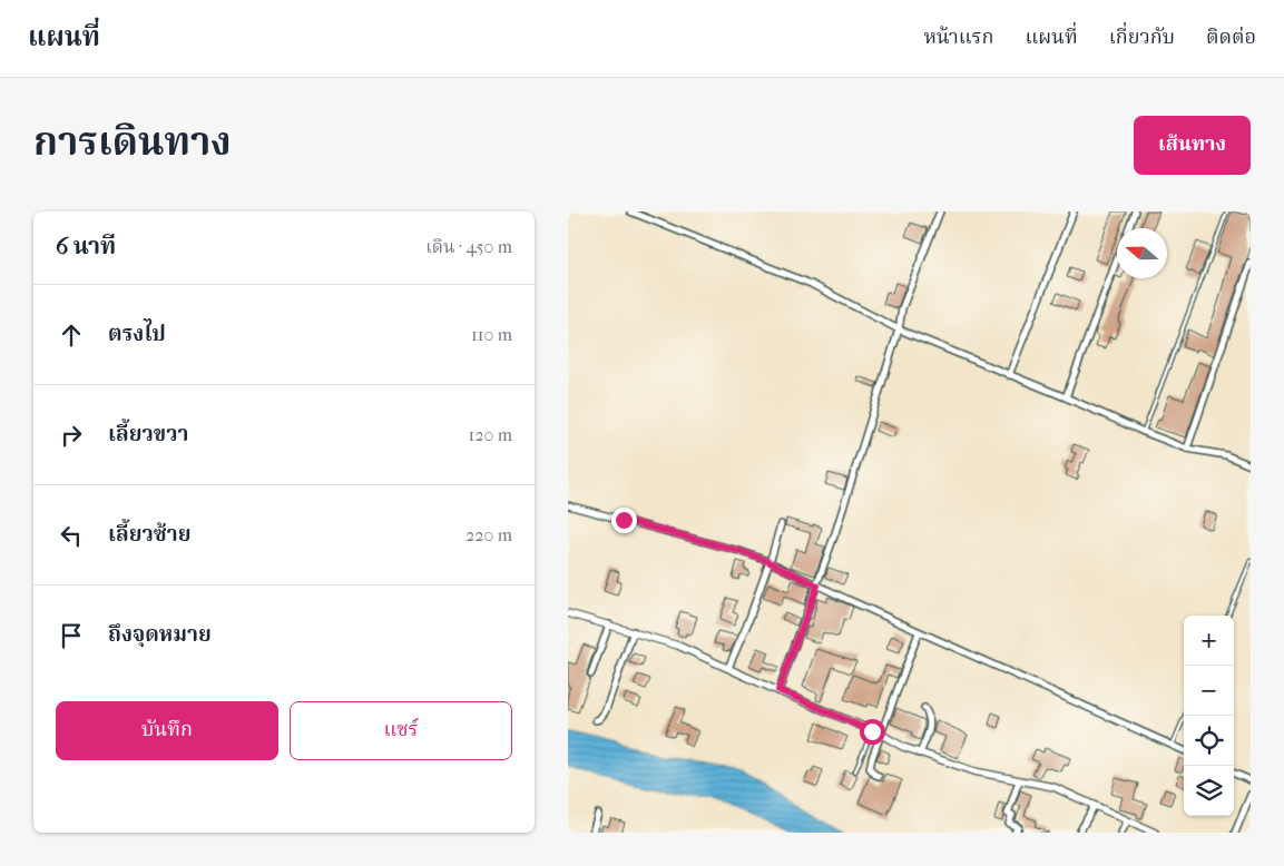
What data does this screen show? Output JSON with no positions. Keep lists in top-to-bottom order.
{
  "north": "left",
  "page": {
    "header": "แผนที่",
    "nav": [
      "หน้าแรก",
      "แผนที่",
      "เกี่ยวกับ",
      "ติดต่อ"
    ],
    "title": "การเดินทาง",
    "buttons": [
      "เส้นทาง",
      ["บันทึก", "แชร์"]
    ],
    "heading": ["6 นาที", "เดิน · 450 m"],
    "list": [
      ["ตรงไป", "110 m"],
      ["เลี้ยวขวา", "120 m"],
      ["เลี้ยวซ้าย", "220 m"],
      "ถึงจุดหมาย"
    ],
    "map_buttons": ["+", "−"]
  }
}
